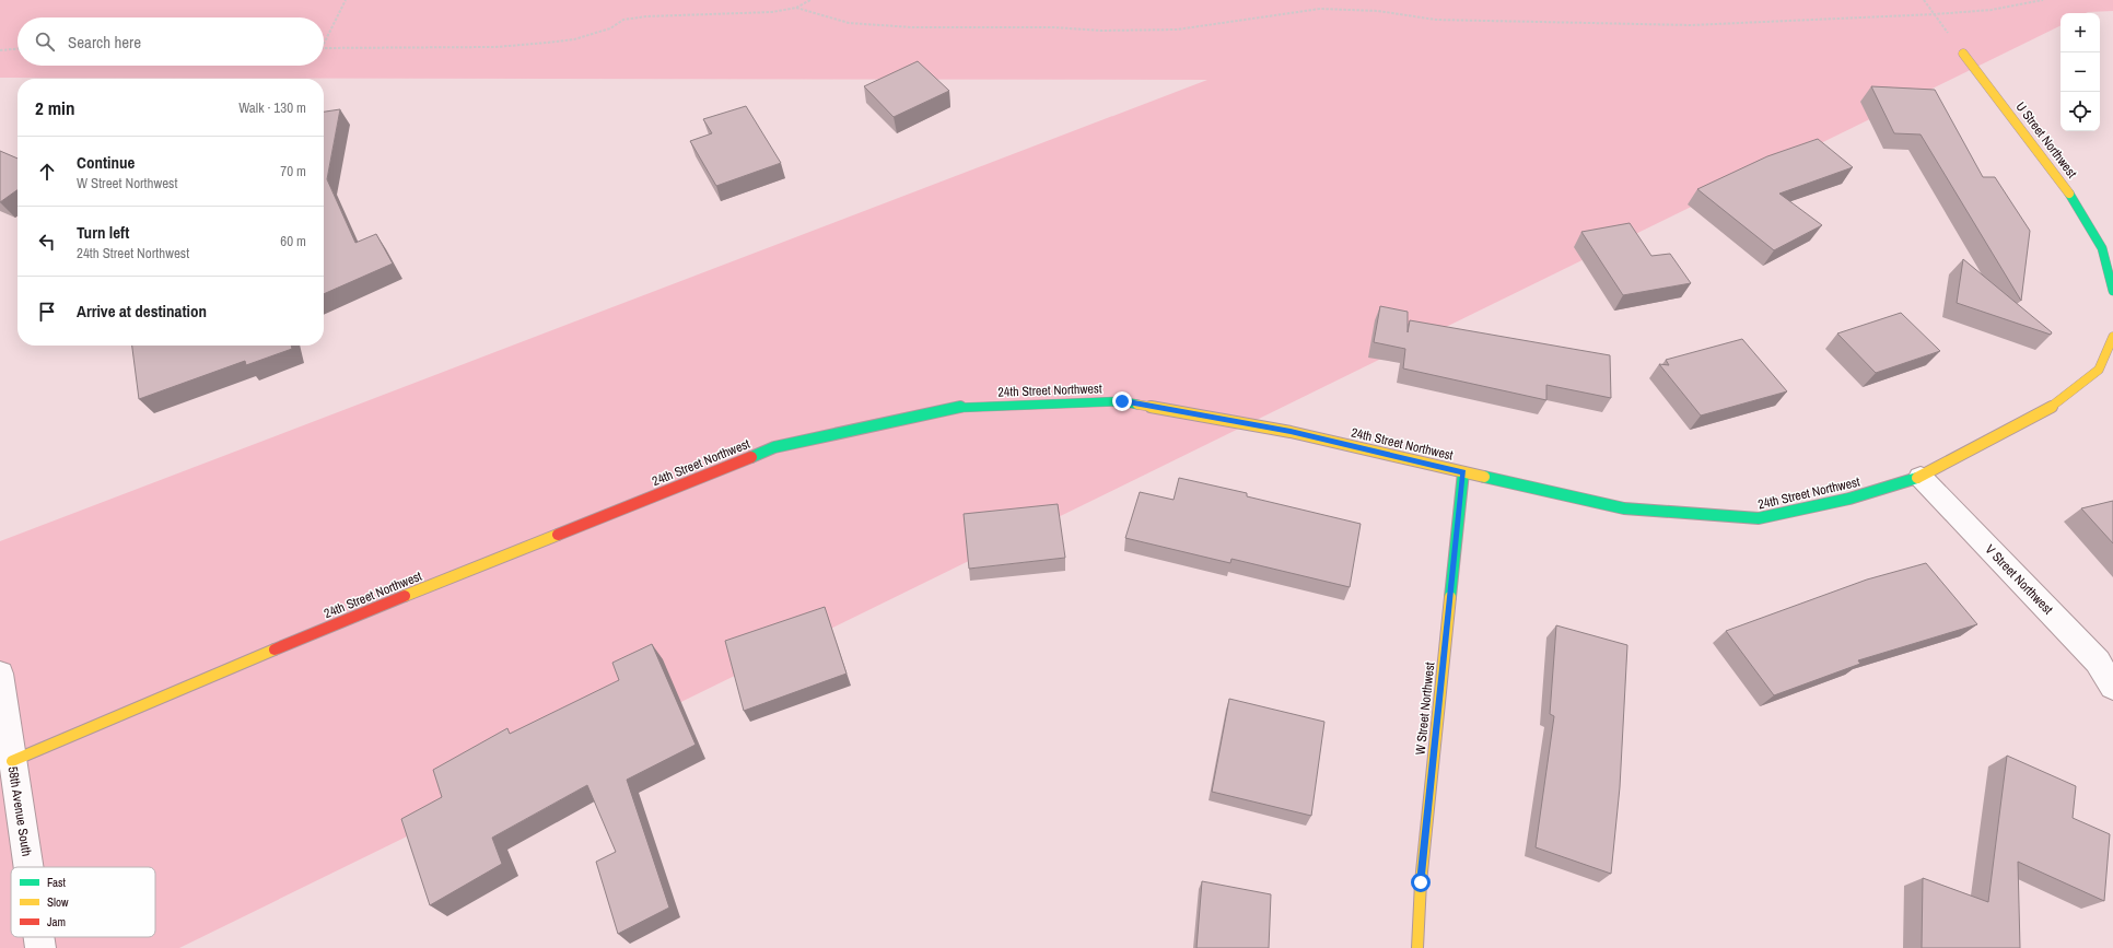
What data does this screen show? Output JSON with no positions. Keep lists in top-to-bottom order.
{
  "streets": {
    "street": [
      "U Street Northwest",
      "24th Street Northwest",
      "V Street Northwest",
      "W Street Northwest",
      "58th Avenue South"
    ]
  },
  "crossings": [
    ["24th Street Northwest", "V Street Northwest"],
    ["24th Street Northwest", "W Street Northwest"],
    ["24th Street Northwest", "58th Avenue South"]
  ],
  "legend": ["Fast", "Slow", "Jam"],
  "page": {
    "map_buttons": ["+", "−"],
    "search": "Search here",
    "heading": ["2 min", "Walk · 130 m"],
    "list": [
      ["Continue", "W Street Northwest", "70 m"],
      ["Turn left", "24th Street Northwest", "60 m"],
      "Arrive at destination"
    ]
  }
}
